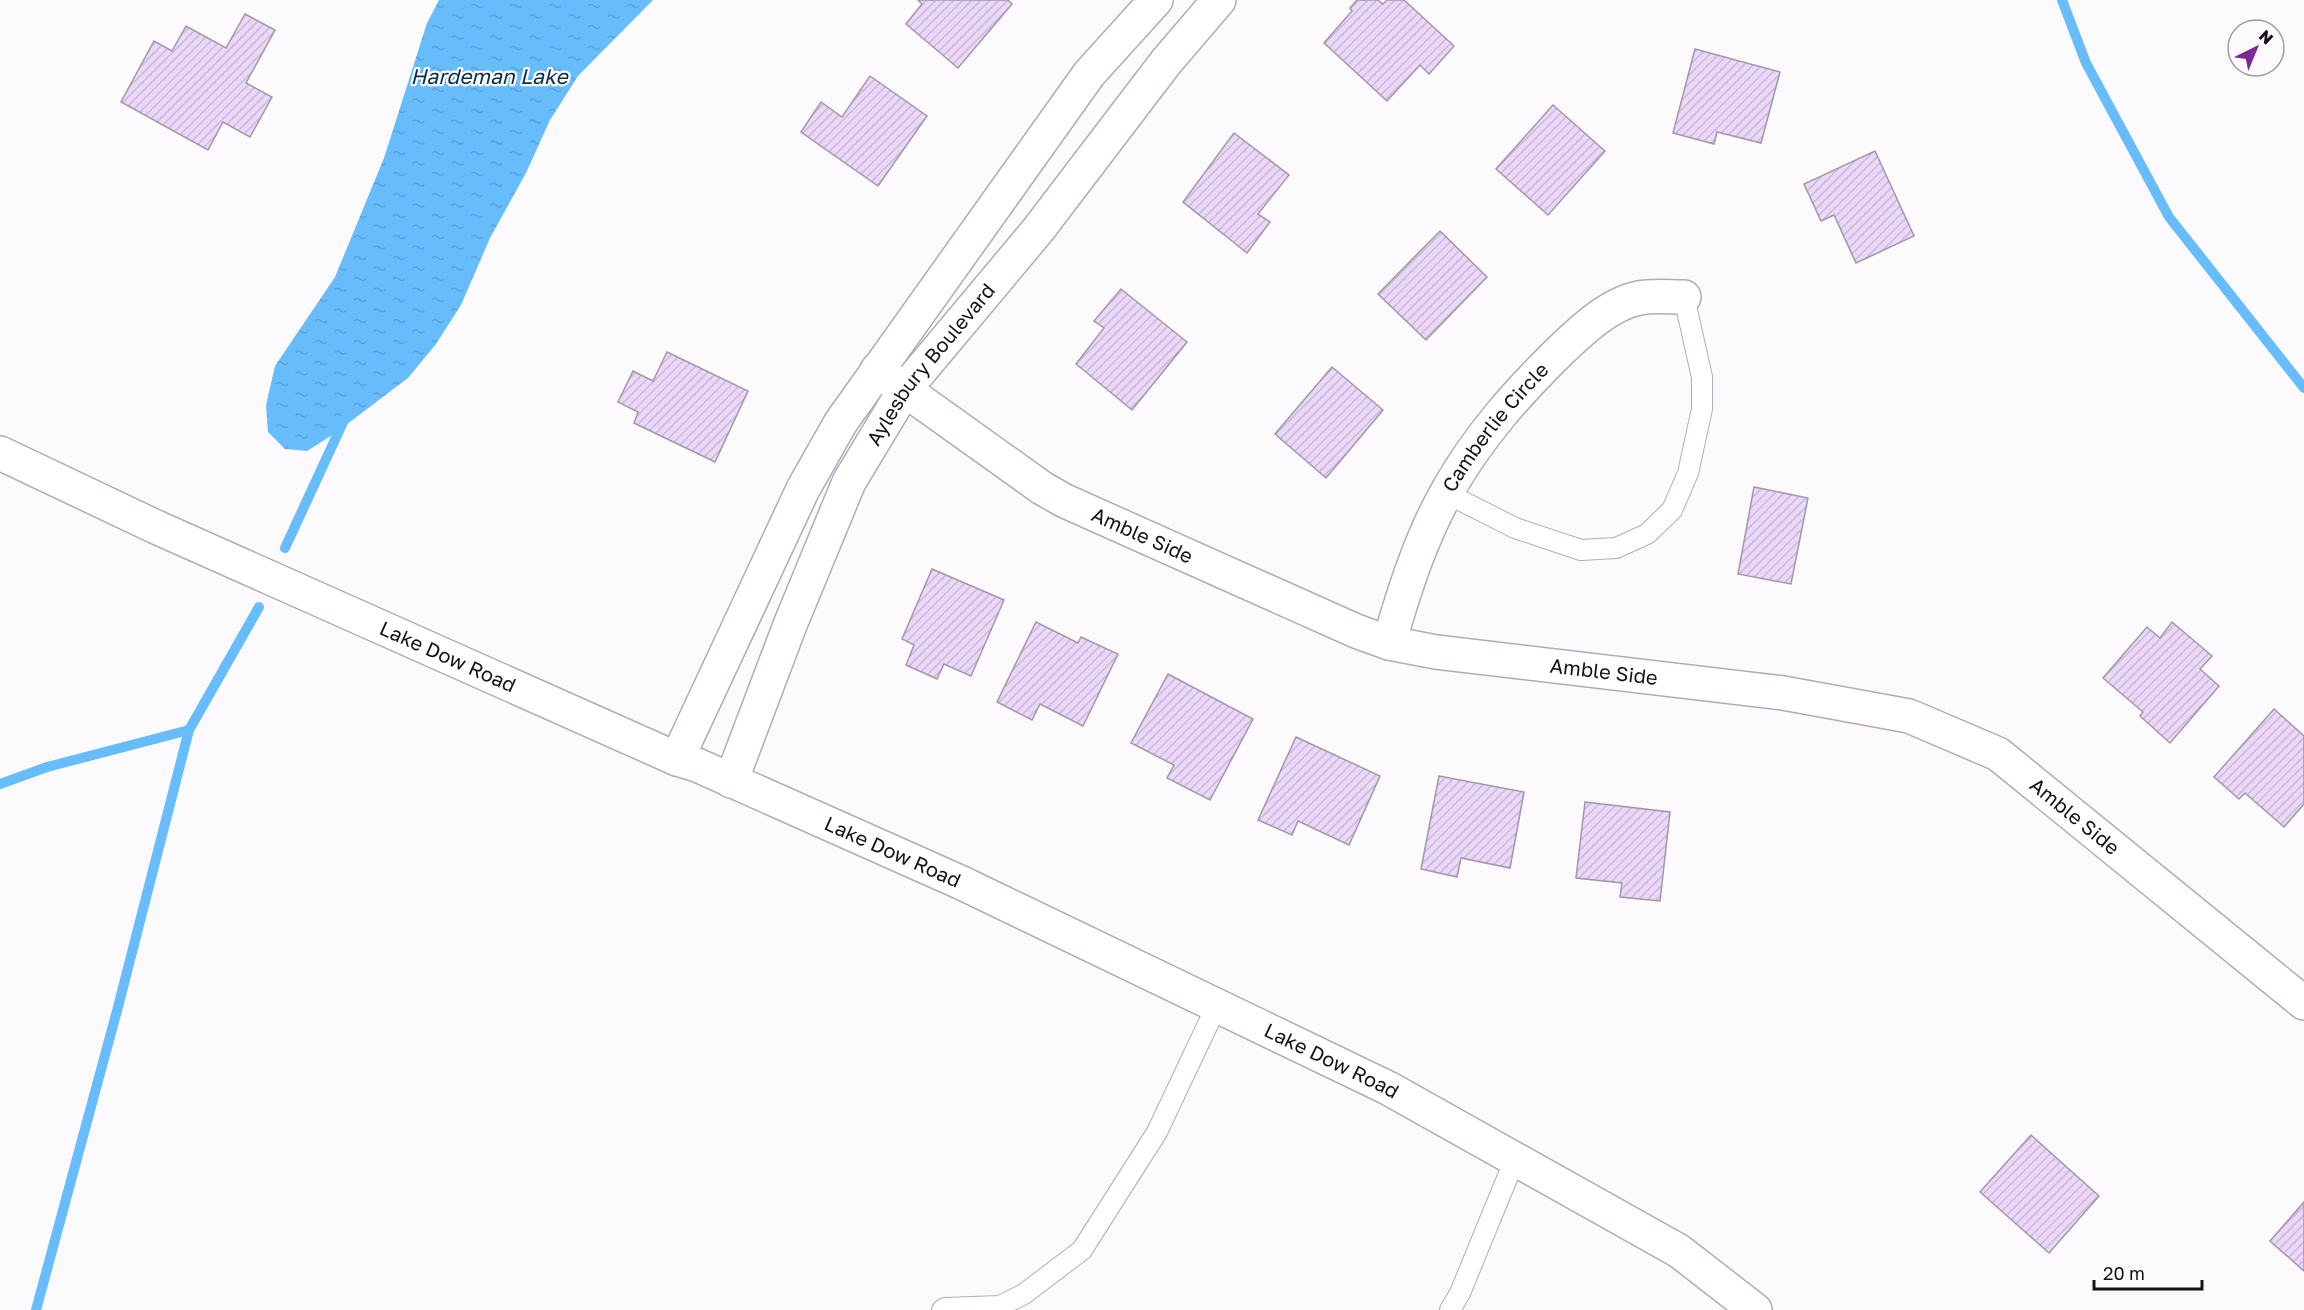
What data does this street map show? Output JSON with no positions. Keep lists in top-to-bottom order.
{
  "streets": {
    "street": [
      "Aylesbury Boulevard",
      "Camberlie Circle",
      "Amble Side",
      "Lake Dow Road"
    ]
  },
  "crossings": [
    ["Aylesbury Boulevard", "Amble Side"],
    ["Aylesbury Boulevard", "Lake Dow Road"],
    ["Camberlie Circle", "Amble Side"]
  ],
  "water": ["Hardeman Lake"],
  "scale_bar": "20 m",
  "north": "top right"
}
